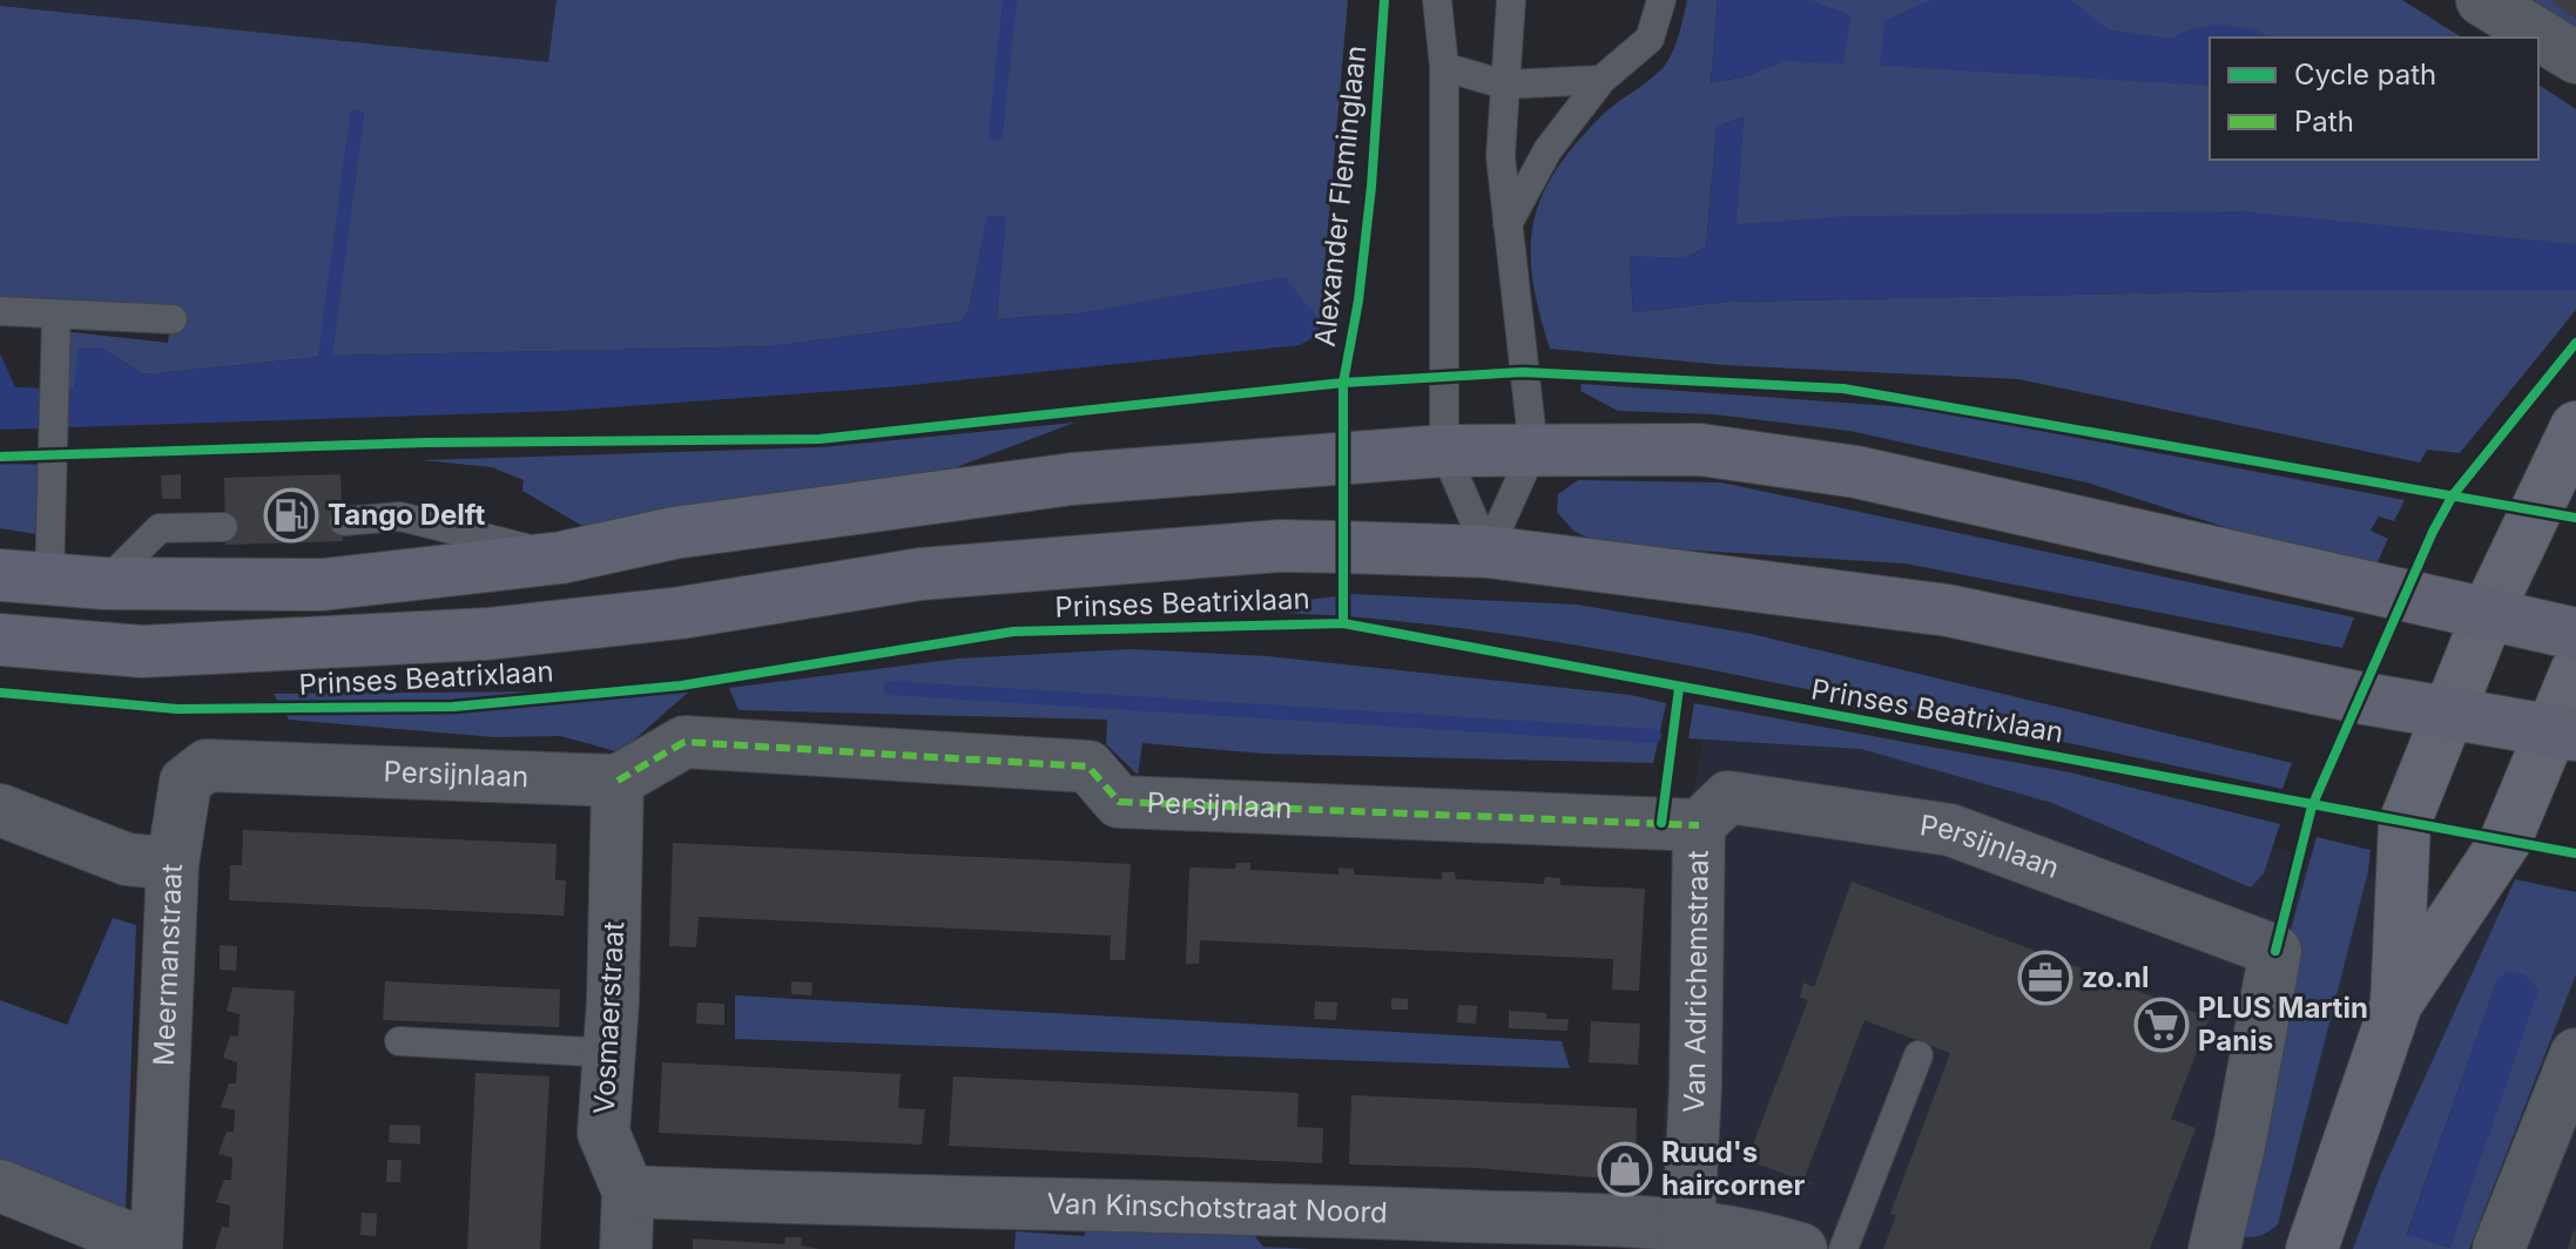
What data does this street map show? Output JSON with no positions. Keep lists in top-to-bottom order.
{
  "streets": {
    "main road": ["Prinses Beatrixlaan"],
    "street": [
      "Persijnlaan",
      "Meermanstraat",
      "Van Adrichemstraat",
      "Vosmaerstraat",
      "Van Kinschotstraat Noord"
    ],
    "cycle path": ["Alexander Fleminglaan"]
  },
  "crossings": [
    ["Persijnlaan", "Meermanstraat"],
    ["Persijnlaan", "Van Adrichemstraat"],
    ["Persijnlaan", "Vosmaerstraat"],
    ["Van Adrichemstraat", "Van Kinschotstraat Noord"],
    ["Vosmaerstraat", "Van Kinschotstraat Noord"]
  ],
  "places": {
    "fuel station": ["Tango Delft"],
    "office": ["zo.nl"],
    "supermarket": ["PLUS Martin Panis"],
    "shop": ["Ruud's haircorner"]
  },
  "legend": ["Cycle path", "Path"]
}
